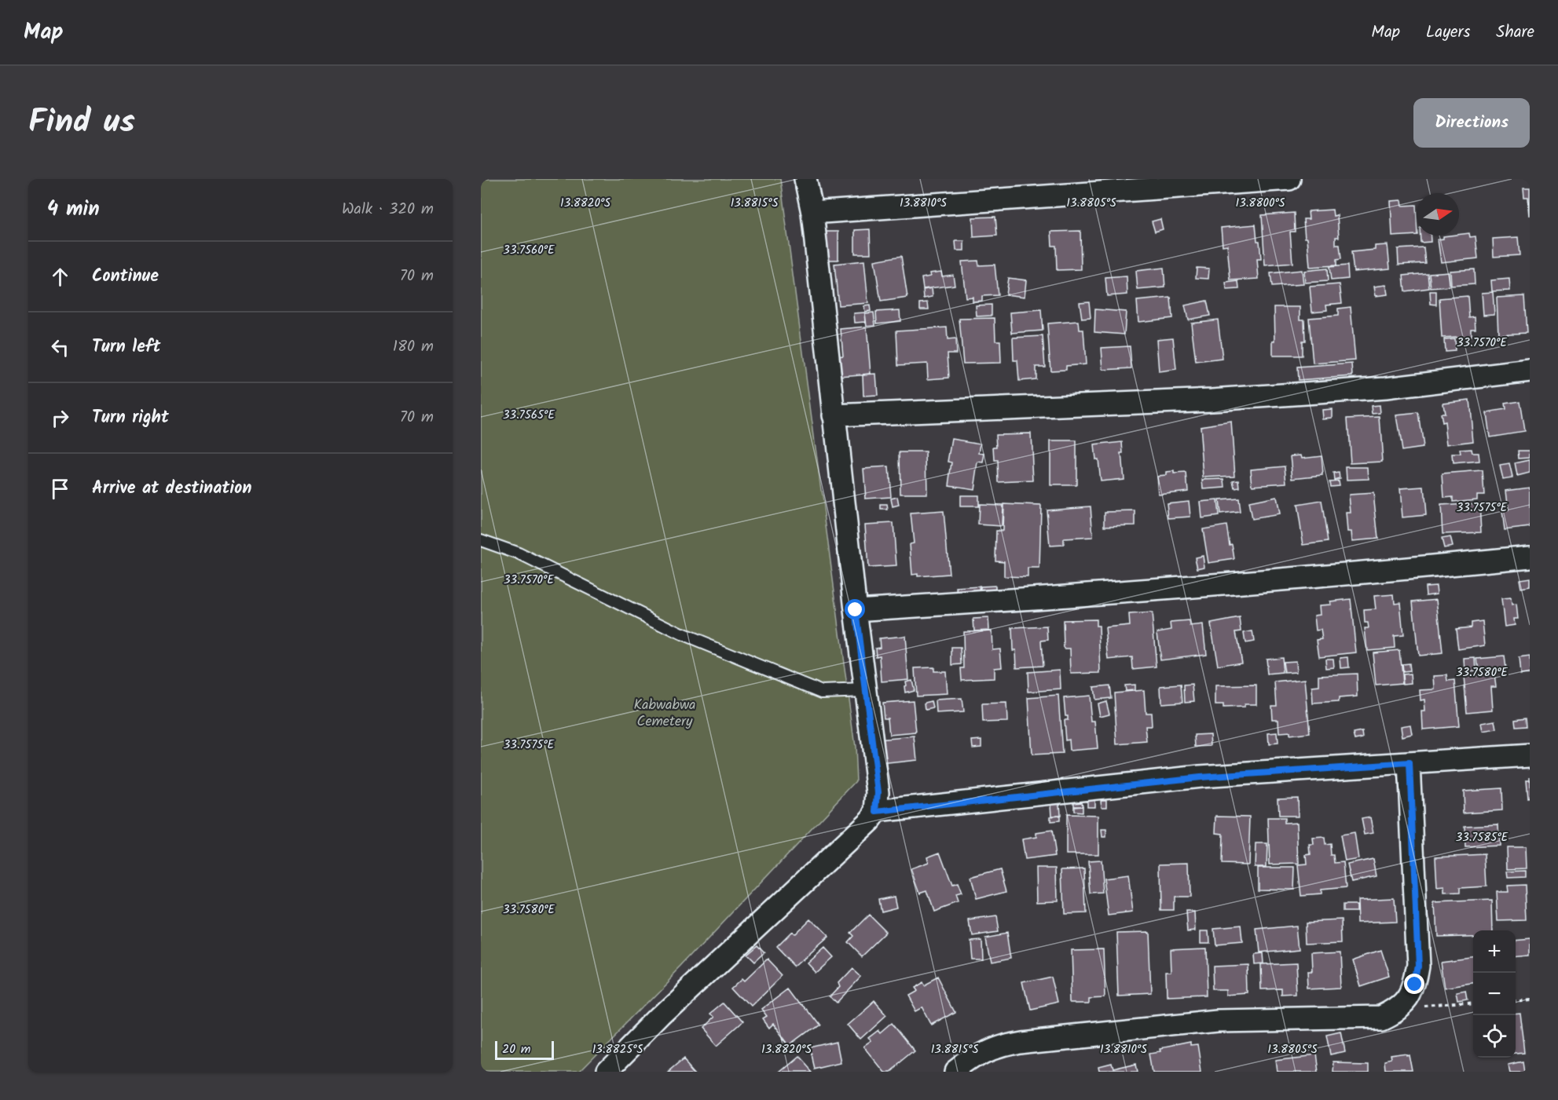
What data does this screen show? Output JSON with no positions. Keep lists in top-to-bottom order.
{
  "parks": ["Kabwabwa Cemetery"],
  "scale_bar": "20 m",
  "north": "right",
  "page": {
    "header": "Map",
    "nav": ["Map", "Layers", "Share"],
    "title": "Find us",
    "buttons": "Directions",
    "heading": ["4 min", "Walk · 320 m"],
    "list": [
      ["Continue", "70 m"],
      ["Turn left", "180 m"],
      ["Turn right", "70 m"],
      "Arrive at destination"
    ],
    "map_buttons": ["+", "−"],
    "scale": "20 m"
  },
  "coordinates": [
    "13.8820°S",
    "13.8815°S",
    "13.8810°S",
    "13.8805°S",
    "13.8800°S",
    "33.7560°E",
    "33.7570°E",
    "33.7565°E",
    "33.7575°E",
    "33.7580°E",
    "33.7585°E",
    "13.8825°S"
  ]
}
